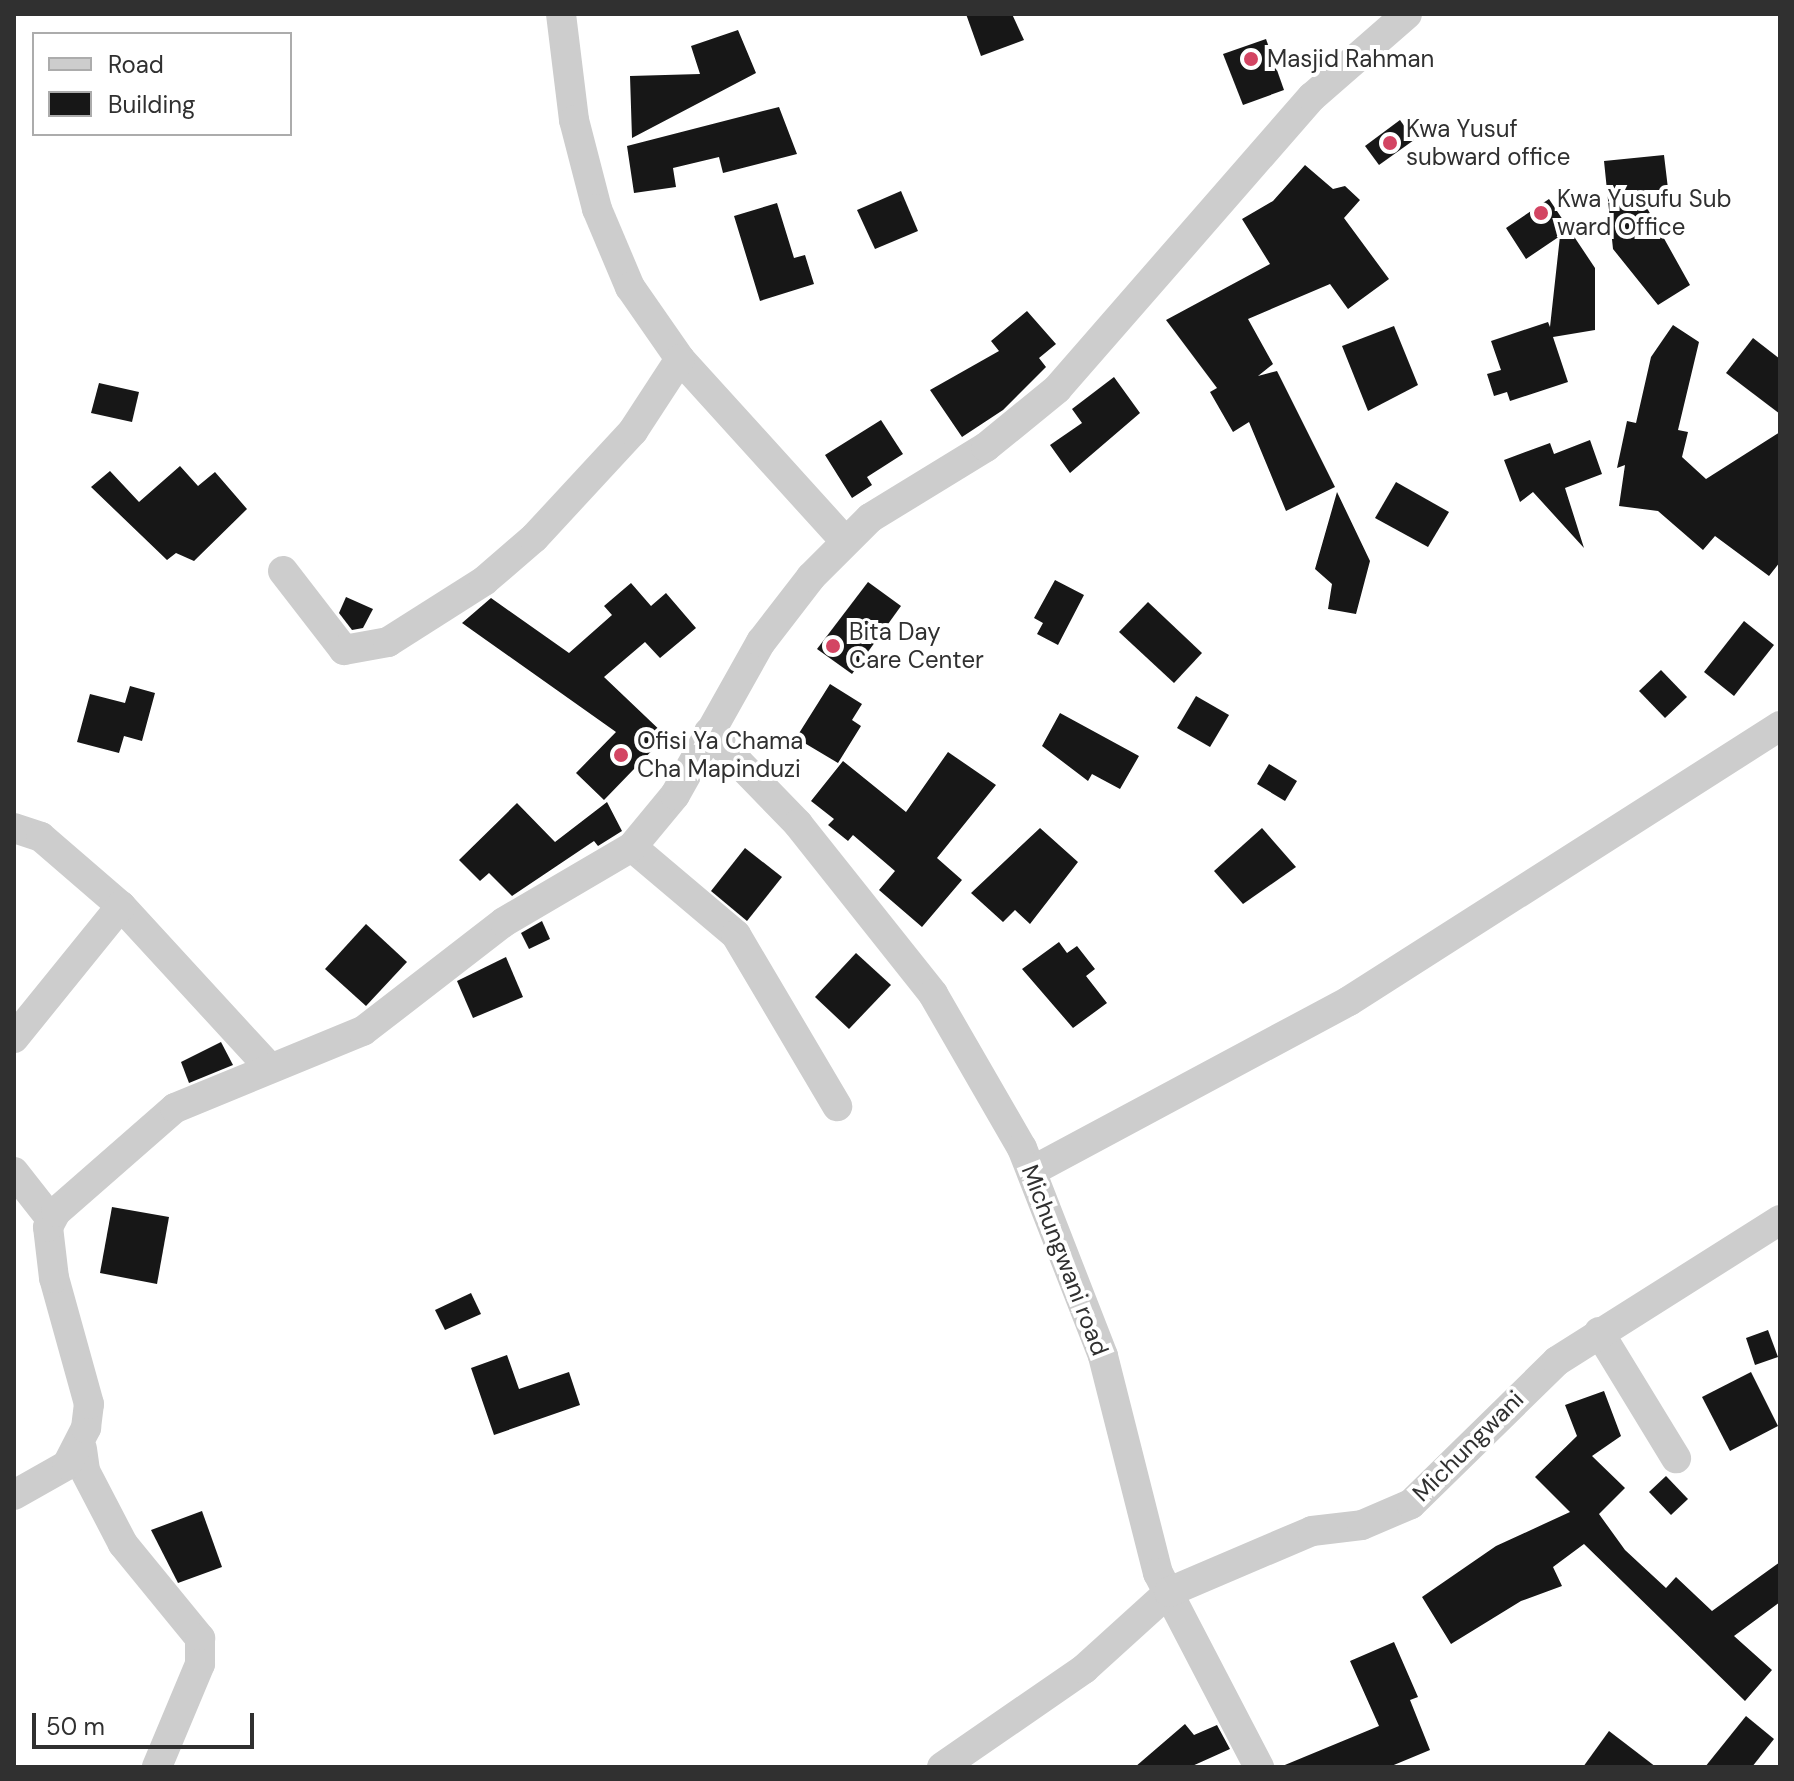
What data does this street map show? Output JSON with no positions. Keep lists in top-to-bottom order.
{
  "streets": {
    "street": ["Michungwani road", "Michungwani"]
  },
  "crossings": [
    ["Michungwani road", "Michungwani"]
  ],
  "places": [
    "Masjid Rahman",
    "Kwa Yusuf subward office",
    "Kwa Yusufu Sub ward Office",
    "Bita Day Care Center",
    "Ofisi Ya Chama Cha Mapinduzi"
  ],
  "legend": ["Road", "Building"],
  "scale_bar": "50 m"
}
